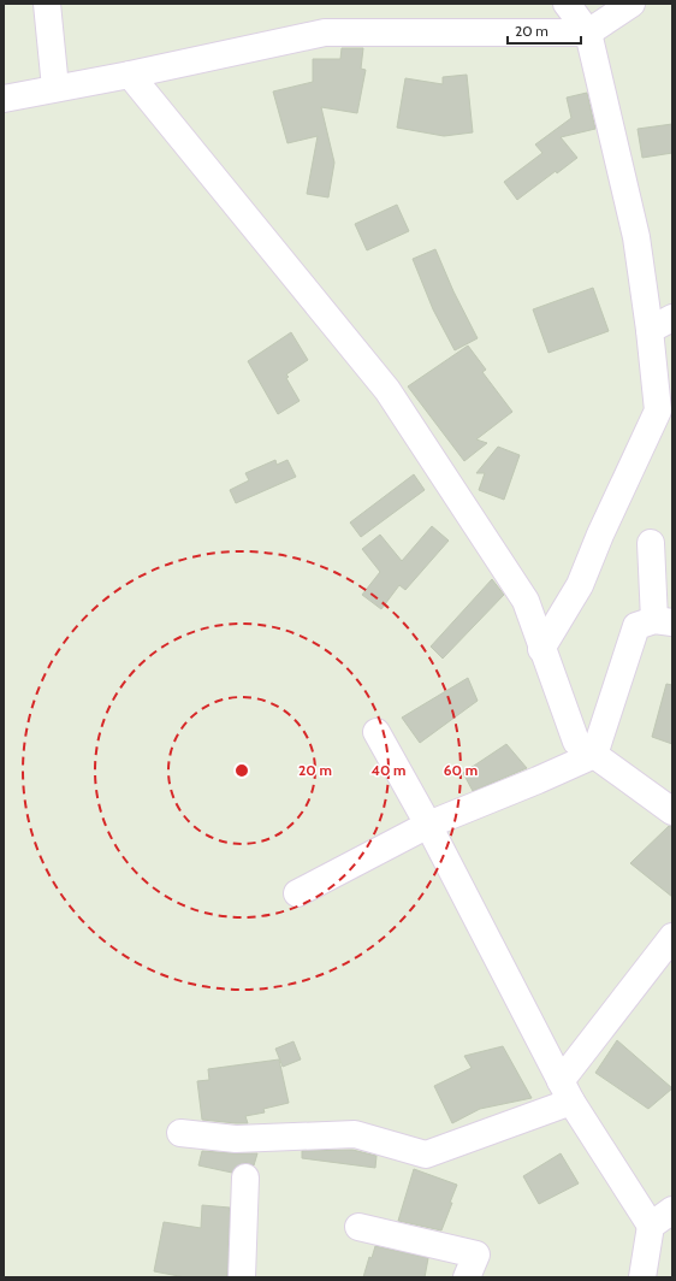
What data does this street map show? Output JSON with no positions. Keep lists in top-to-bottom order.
{
  "scale_bar": "20 m",
  "rings": ["20 m", "40 m", "60 m"]
}
